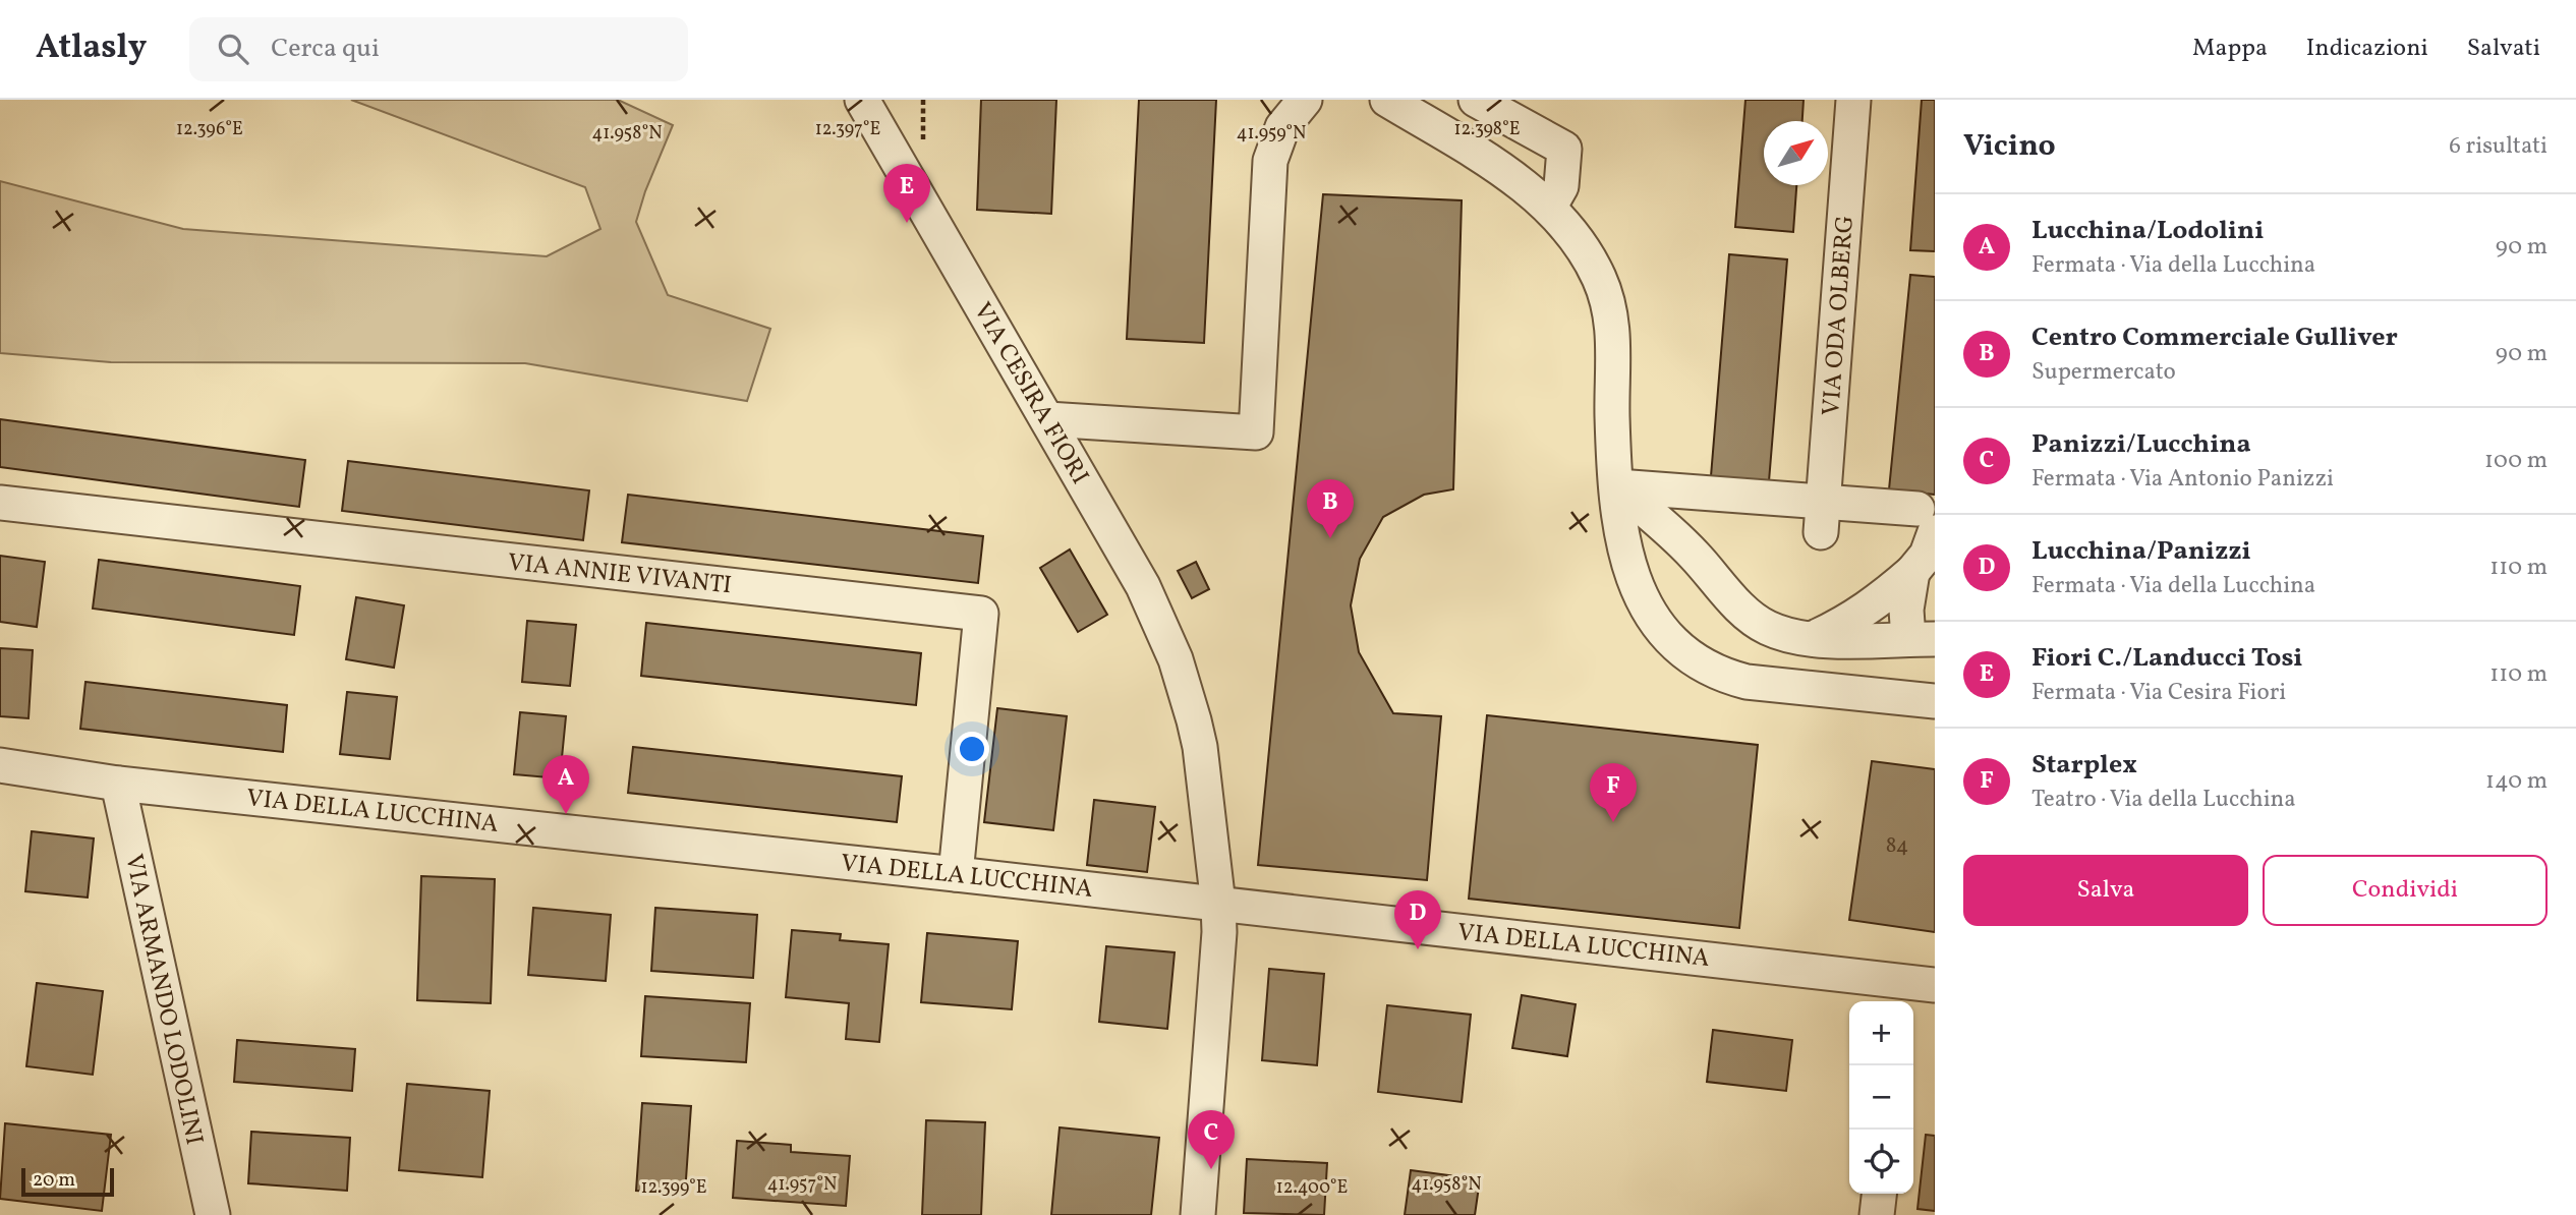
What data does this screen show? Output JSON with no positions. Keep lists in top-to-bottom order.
{
  "streets": {
    "street": [
      "VIA ODA OLBERG",
      "VIA CESIRA FIORI",
      "VIA ANNIE VIVANTI",
      "VIA DELLA LUCCHINA",
      "VIA ARMANDO LODOLINI"
    ]
  },
  "crossings": [
    ["VIA CESIRA FIORI", "VIA DELLA LUCCHINA"],
    ["VIA ANNIE VIVANTI", "VIA DELLA LUCCHINA"],
    ["VIA DELLA LUCCHINA", "VIA ARMANDO LODOLINI"]
  ],
  "house_numbers": ["84"],
  "scale_bar": "20 m",
  "north": "top right",
  "page": {
    "header": "Atlasly",
    "search": "Cerca qui",
    "nav": ["Mappa", "Indicazioni", "Salvati"],
    "heading": ["Vicino", "6 risultati"],
    "pins": [
      "E",
      "B",
      "A",
      "F",
      "D",
      "C"
    ],
    "list": [
      {
        "mark": "A",
        "name": "Lucchina/Lodolini",
        "note": "Fermata · Via della Lucchina",
        "value": "90 m"
      },
      {
        "mark": "B",
        "name": "Centro Commerciale Gulliver",
        "note": "Supermercato",
        "value": "90 m"
      },
      {
        "mark": "C",
        "name": "Panizzi/Lucchina",
        "note": "Fermata · Via Antonio Panizzi",
        "value": "100 m"
      },
      {
        "mark": "D",
        "name": "Lucchina/Panizzi",
        "note": "Fermata · Via della Lucchina",
        "value": "110 m"
      },
      {
        "mark": "E",
        "name": "Fiori C./Landucci Tosi",
        "note": "Fermata · Via Cesira Fiori",
        "value": "110 m"
      },
      {
        "mark": "F",
        "name": "Starplex",
        "note": "Teatro · Via della Lucchina",
        "value": "140 m"
      }
    ],
    "buttons": ["Salva", "Condividi"],
    "map_buttons": ["+", "−"],
    "scale": "20 m"
  },
  "coordinates": [
    "12.396°E",
    "12.397°E",
    "12.398°E",
    "41.958°N",
    "41.959°N",
    "41.957°N",
    "12.399°E",
    "12.400°E"
  ]
}
